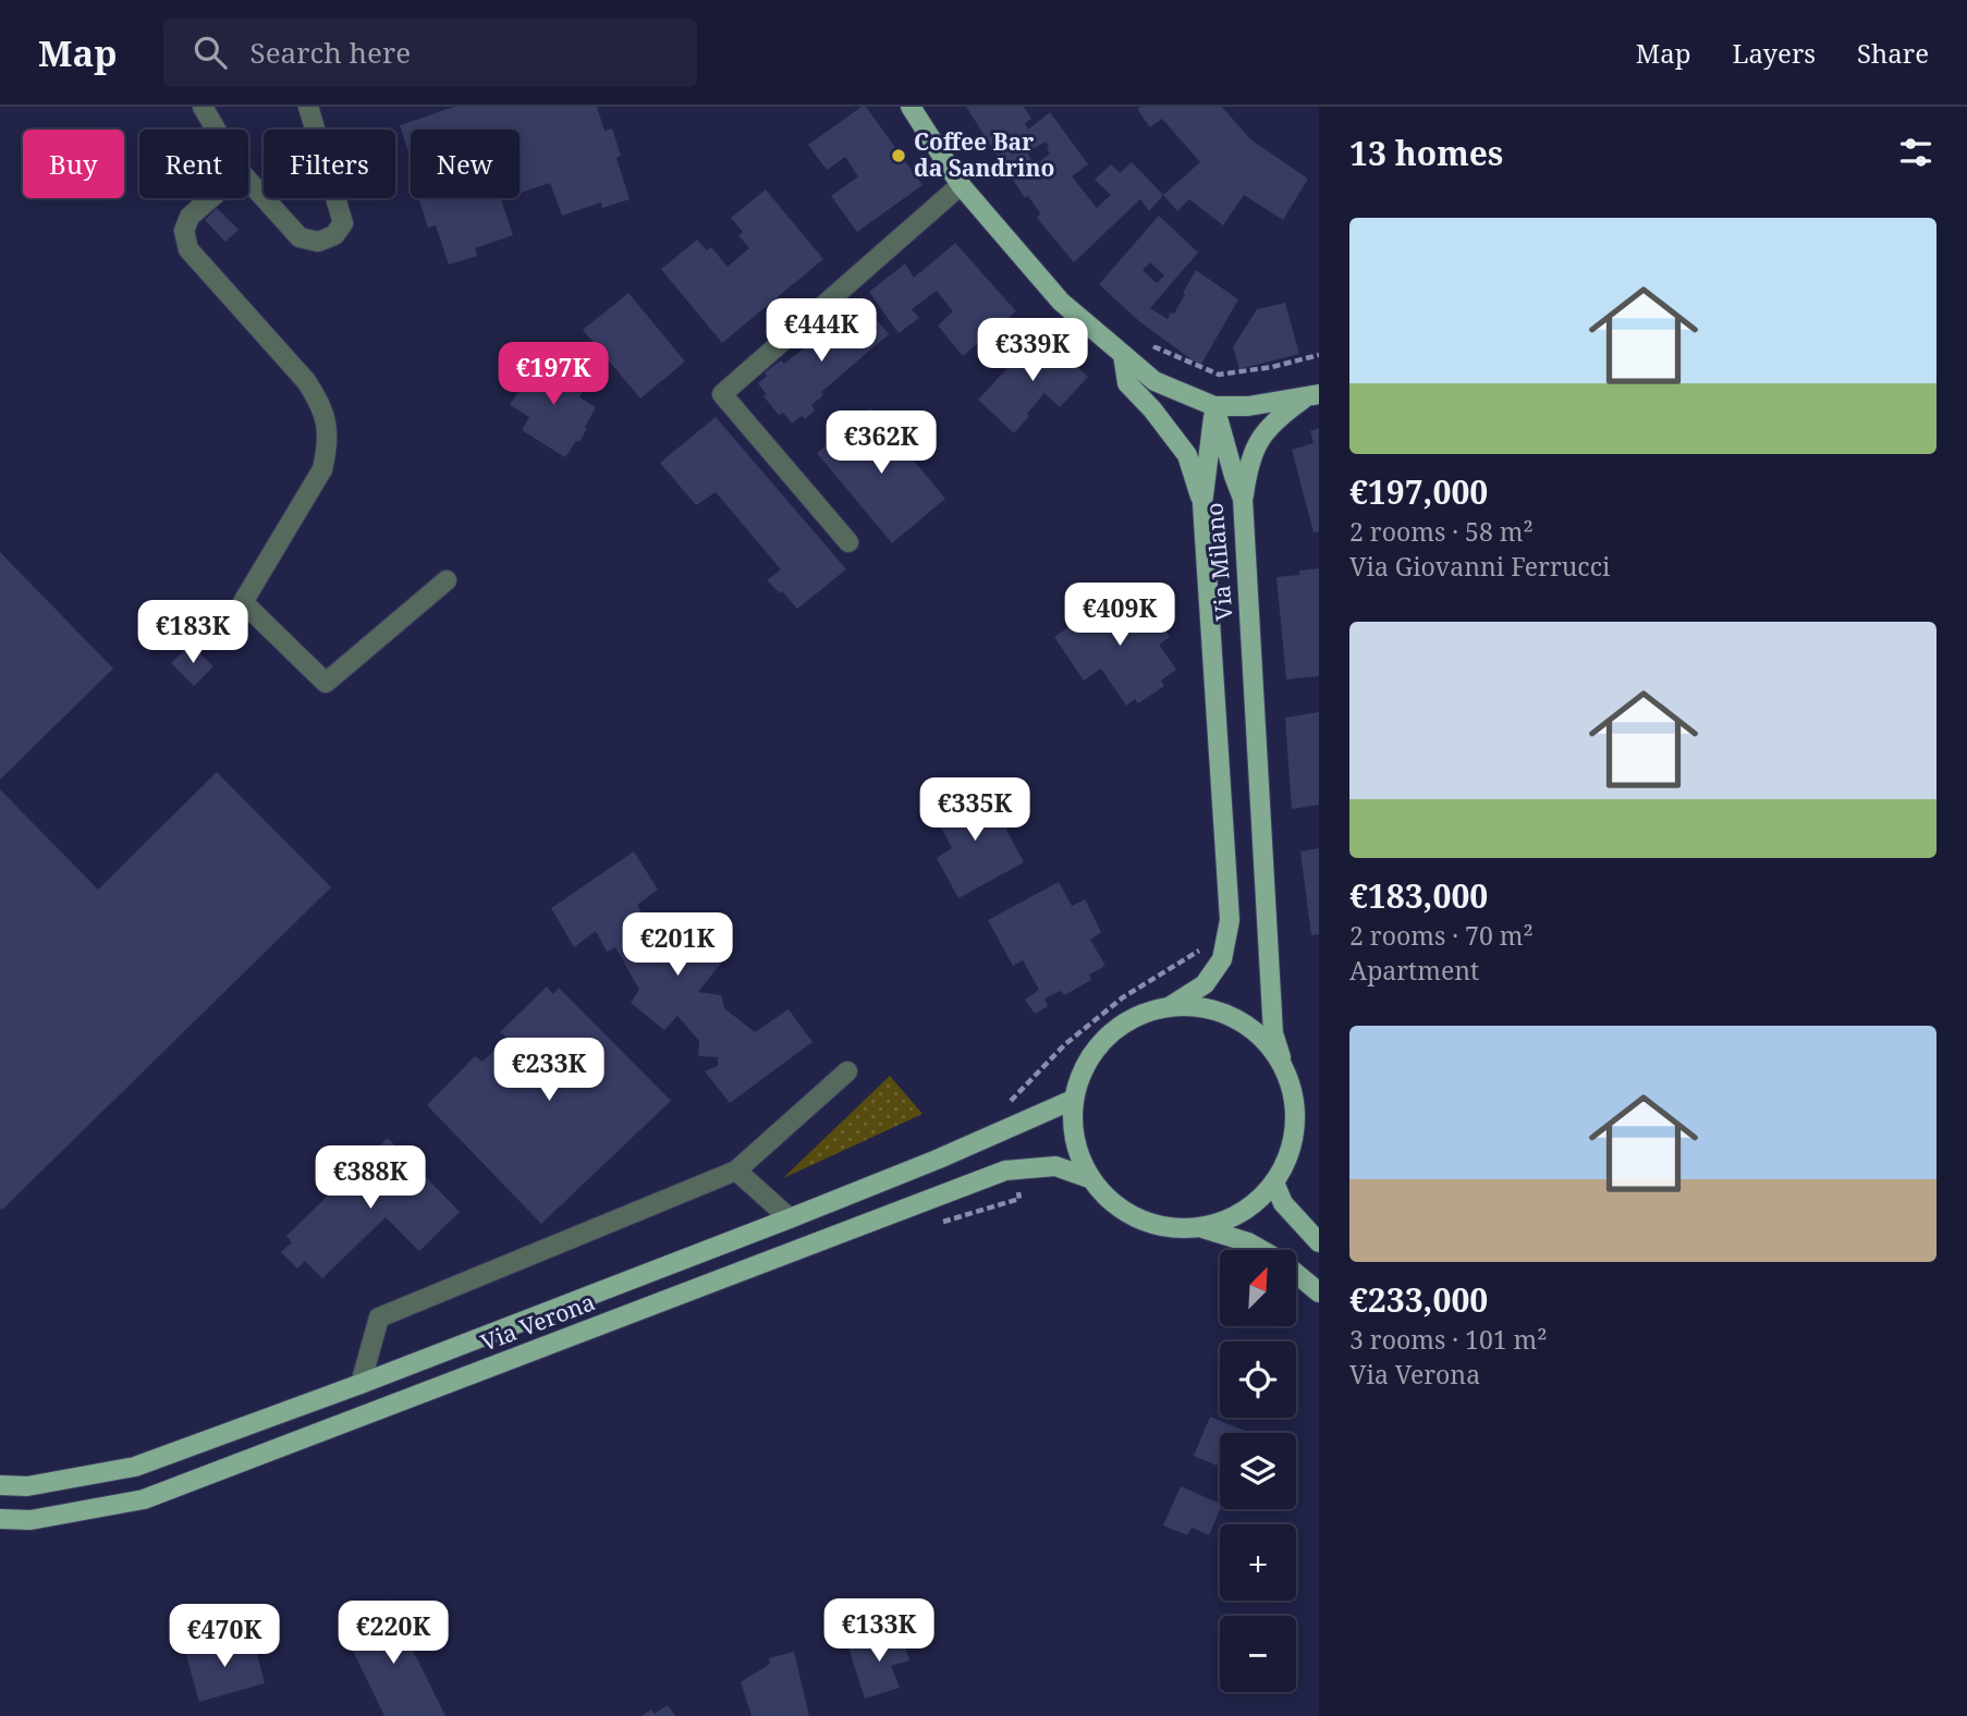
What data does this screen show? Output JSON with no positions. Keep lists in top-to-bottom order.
{
  "streets": {
    "main road": ["Via Milano", "Via Verona"]
  },
  "crossings": [
    ["Via Milano", "Via Verona"]
  ],
  "places": ["Coffee Bar da Sandrino"],
  "north": "top right",
  "page": {
    "header": "Map",
    "search": "Search here",
    "nav": ["Map", "Layers", "Share"],
    "heading": "13 homes",
    "chip": [
      "Buy",
      "Rent",
      "Filters",
      "New"
    ],
    "list": [
      {
        "name": "€197,000",
        "note": "2 rooms · 58 m² · Via Giovanni Ferrucci"
      },
      {
        "name": "€183,000",
        "note": "2 rooms · 70 m² · Apartment"
      },
      {
        "name": "€233,000",
        "note": "3 rooms · 101 m² · Via Verona"
      }
    ],
    "price": [
      "€444K",
      "€339K",
      "€197K",
      "€362K",
      "€409K",
      "€183K",
      "€335K",
      "€201K",
      "€233K",
      "€388K",
      "€133K",
      "€220K",
      "€470K"
    ],
    "map_buttons": ["+", "−"]
  }
}
